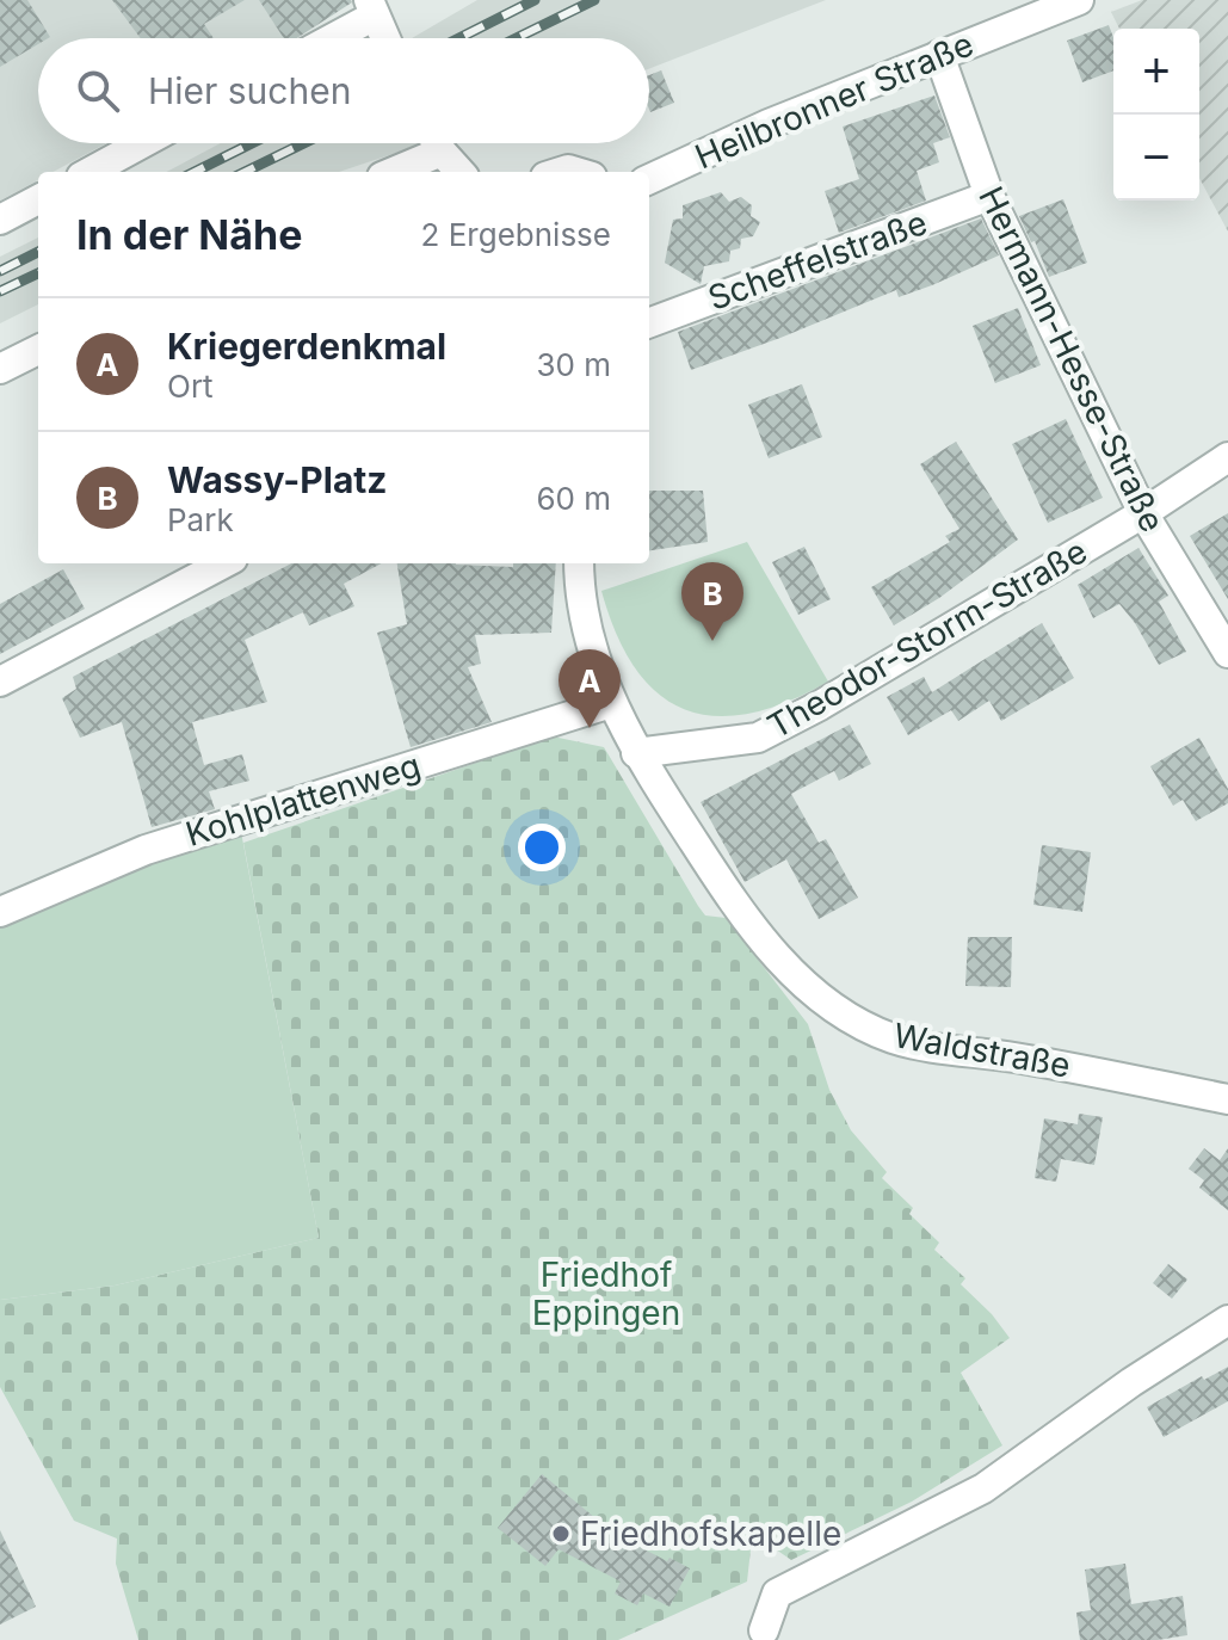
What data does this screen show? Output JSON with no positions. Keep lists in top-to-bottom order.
{
  "streets": {
    "street": [
      "Heilbronner Straße",
      "Scheffelstraße",
      "Hermann-Hesse-Straße",
      "Theodor-Storm-Straße",
      "Kohlplattenweg",
      "Waldstraße"
    ]
  },
  "crossings": [
    ["Heilbronner Straße", "Hermann-Hesse-Straße"],
    ["Scheffelstraße", "Hermann-Hesse-Straße"],
    ["Hermann-Hesse-Straße", "Theodor-Storm-Straße"],
    ["Theodor-Storm-Straße", "Waldstraße"]
  ],
  "parks": ["Friedhof Eppingen"],
  "places": ["Friedhofskapelle"],
  "page": {
    "map_buttons": ["+", "−"],
    "search": "Hier suchen",
    "heading": ["In der Nähe", "2 Ergebnisse"],
    "list": [
      {
        "mark": "A",
        "name": "Kriegerdenkmal",
        "note": "Ort",
        "value": "30 m"
      },
      {
        "mark": "B",
        "name": "Wassy-Platz",
        "note": "Park",
        "value": "60 m"
      }
    ],
    "pins": ["B", "A"]
  }
}
